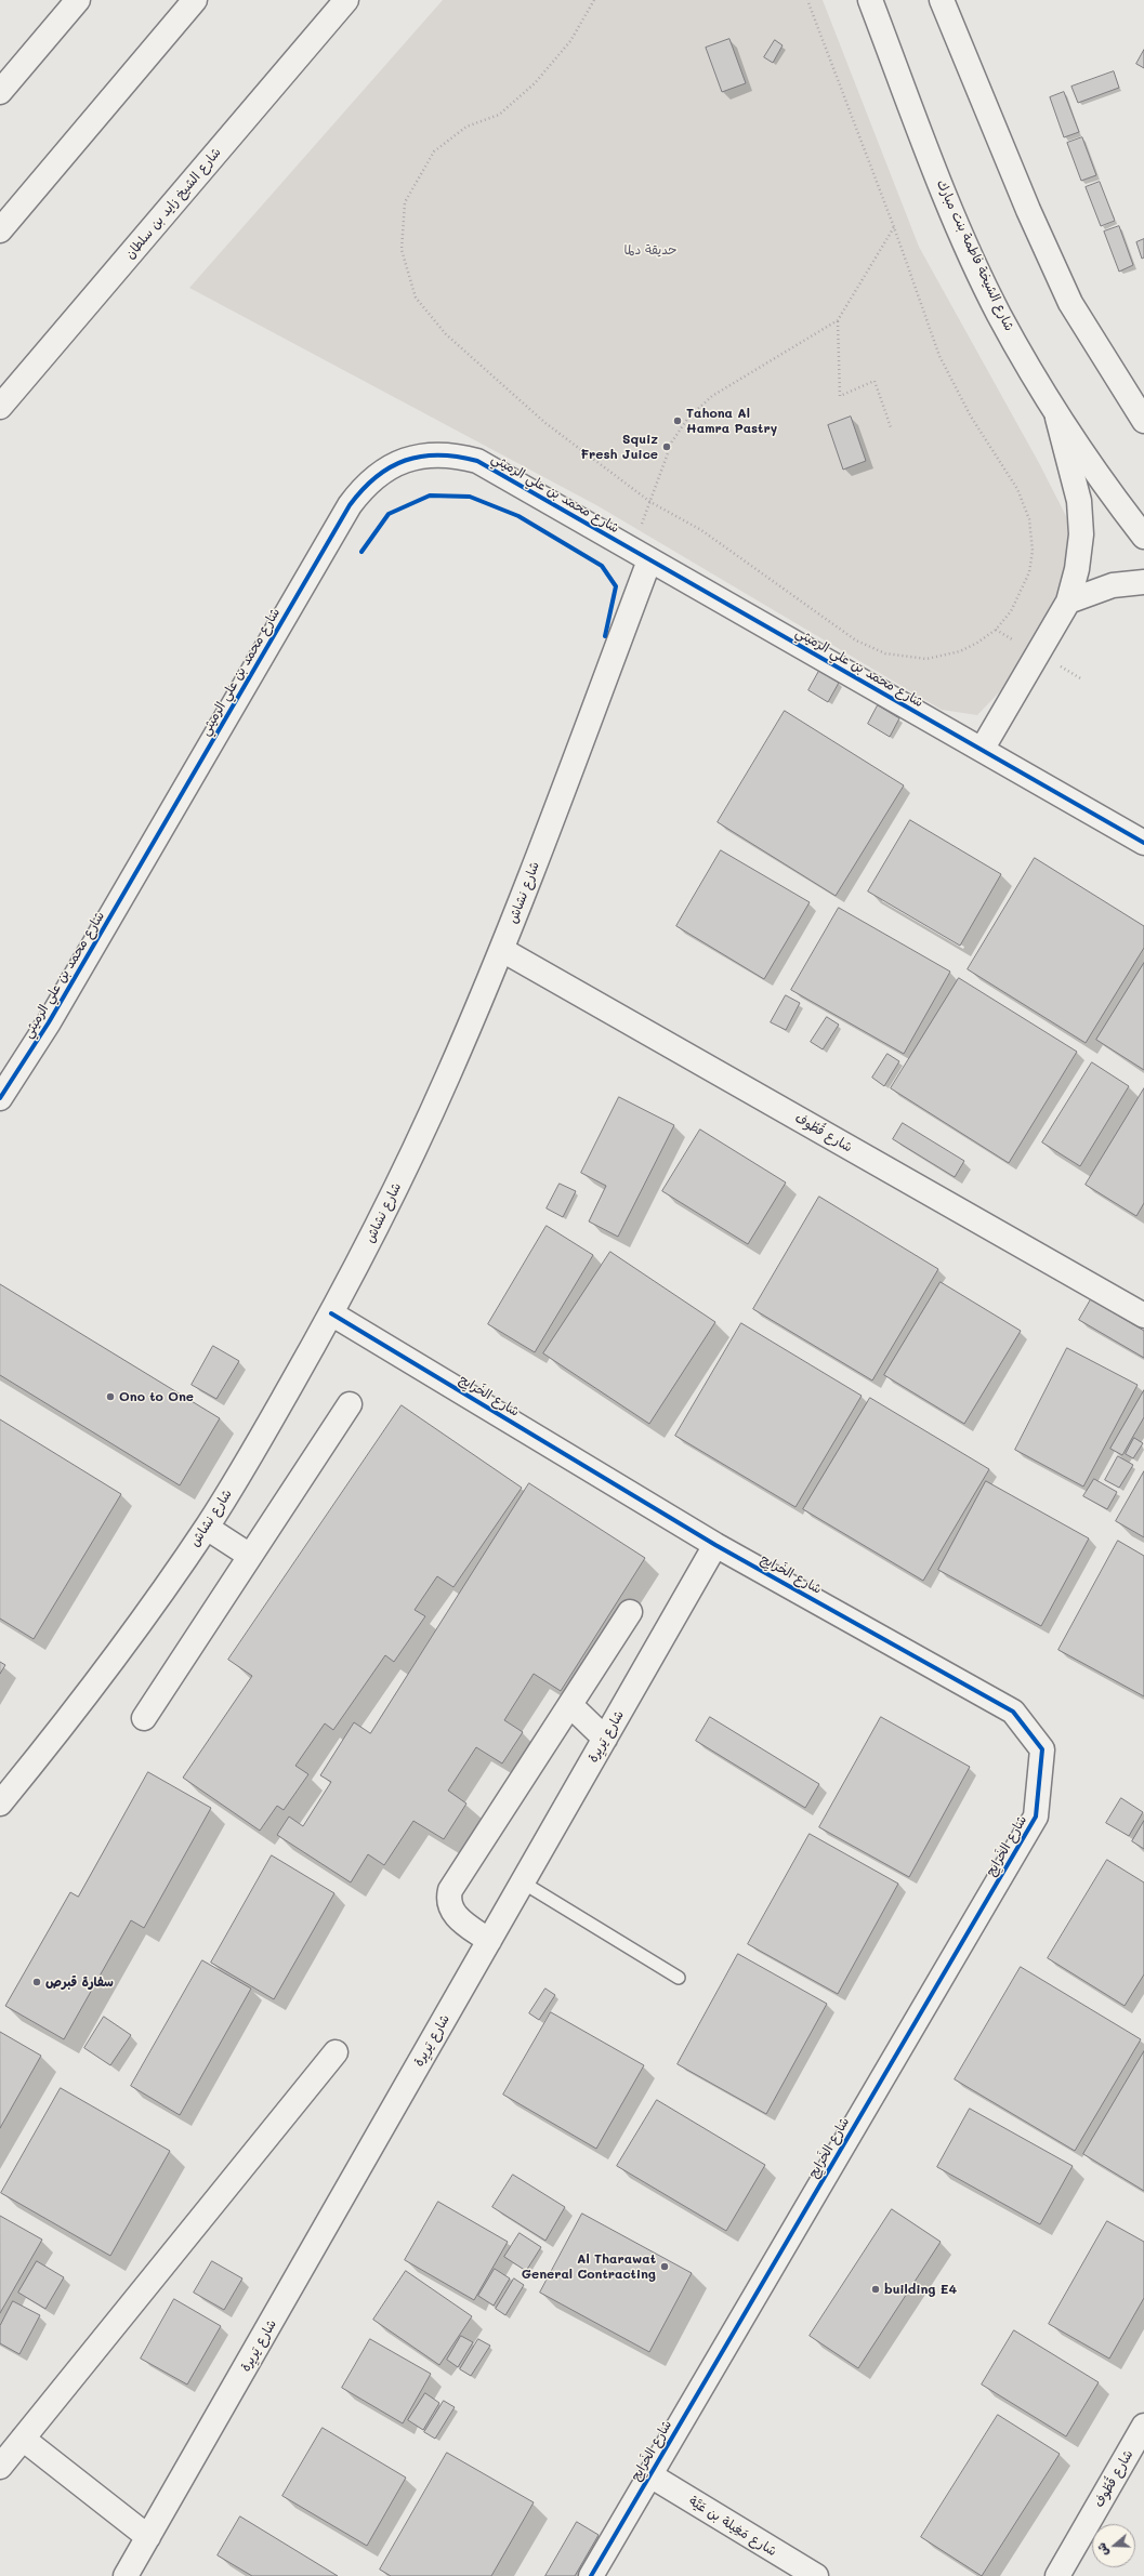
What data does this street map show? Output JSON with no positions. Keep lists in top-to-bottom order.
{
  "streets": {
    "main road": [
      "شارع الشيخ زايد بن سلطان",
      "شارع الشيخة فاطمة بنت مبارك",
      "شارع محمد بن علي الرميثي",
      "شارع نشاش",
      "شارع قُطُوف",
      "شارع الخَرايِج",
      "شارع يَريِرة",
      "شارع مَغِيلة بن عَيَّة"
    ]
  },
  "crossings": [
    ["شارع محمد بن علي الرميثي", "شارع نشاش"],
    ["شارع نشاش", "شارع قُطُوف"],
    ["شارع نشاش", "شارع الخَرايِج"],
    ["شارع الخَرايِج", "شارع يَريِرة"],
    ["شارع الخَرايِج", "شارع مَغِيلة بن عَيَّة"]
  ],
  "parks": ["حديقة دلما"],
  "places": [
    "Tahona Al Hamra Pastry",
    "Squiz Fresh Juice",
    "Ono to One",
    "سفارة قبرص",
    "Al Tharawat General Contracting",
    "building E4"
  ],
  "north": "left"
}
